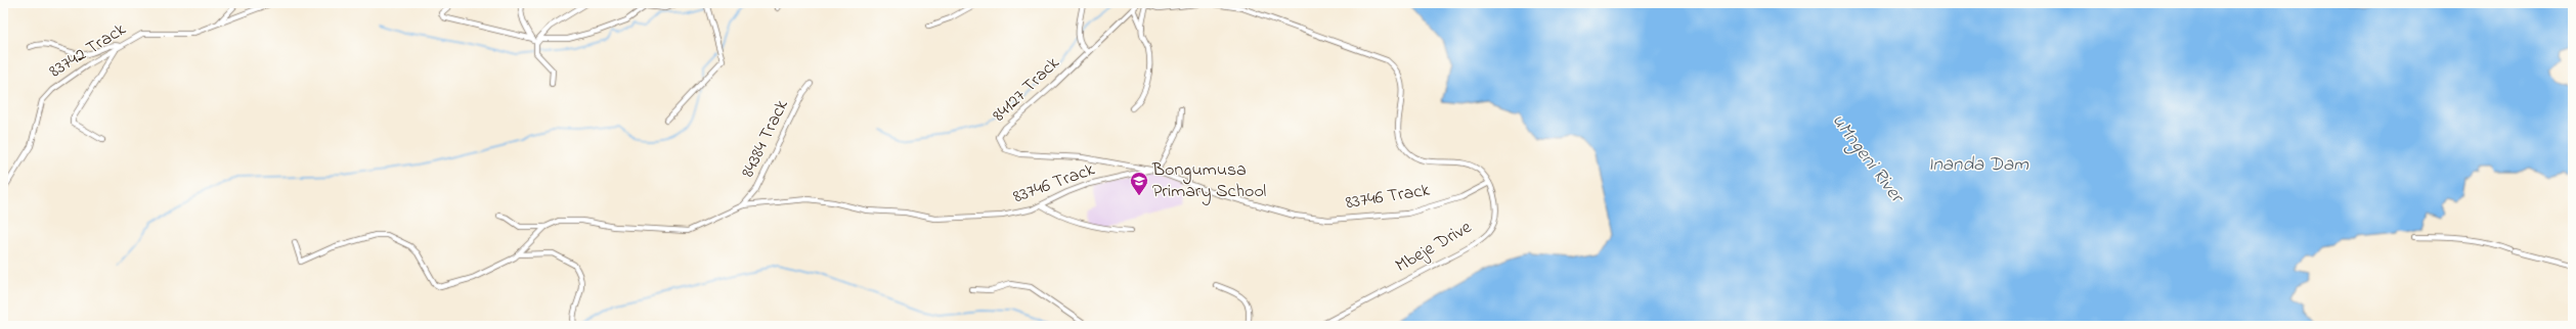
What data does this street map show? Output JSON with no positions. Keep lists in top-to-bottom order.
{
  "streets": {
    "street": [
      "83742 Track",
      "84127 Track",
      "84384 Track",
      "83746 Track",
      "Mbeje Drive"
    ]
  },
  "crossings": [
    ["84127 Track", "83746 Track"],
    ["84127 Track", "Mbeje Drive"],
    ["84384 Track", "83746 Track"],
    ["83746 Track", "Mbeje Drive"]
  ],
  "water": ["uMngeni River", "Inanda Dam"],
  "places": {
    "school or university": ["Bongumusa Primary School"]
  }
}
